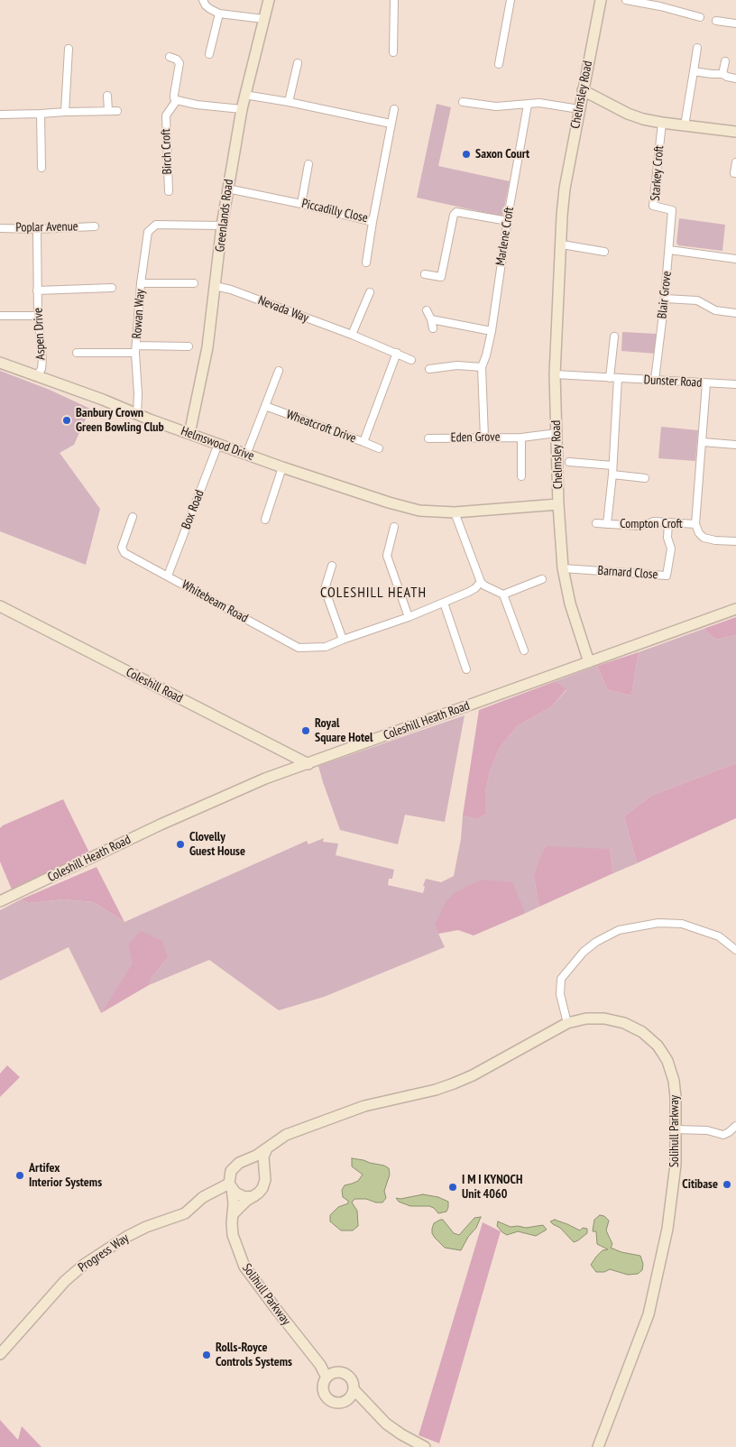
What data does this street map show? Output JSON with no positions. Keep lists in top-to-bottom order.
{
  "streets": {
    "street": [
      "Chelmsley Road",
      "Birch Croft",
      "Starkey Croft",
      "Piccadilly Close",
      "Greenlands Road",
      "Poplar Avenue",
      "Marlene Croft",
      "Blair Grove",
      "Nevada Way",
      "Rowan Way",
      "Aspen Drive",
      "Dunster Road",
      "Wheatcroft Drive",
      "Eden Grove",
      "Helmswood Drive",
      "Box Road",
      "Compton Croft",
      "Barnard Close",
      "Whitebeam Road",
      "Coleshill Road",
      "Coleshill Heath Road",
      "Solihull Parkway",
      "Progress Way"
    ]
  },
  "crossings": [
    ["Chelmsley Road", "Dunster Road"],
    ["Chelmsley Road", "Eden Grove"],
    ["Chelmsley Road", "Helmswood Drive"],
    ["Chelmsley Road", "Barnard Close"],
    ["Chelmsley Road", "Coleshill Heath Road"],
    ["Starkey Croft", "Blair Grove"],
    ["Piccadilly Close", "Greenlands Road"],
    ["Greenlands Road", "Nevada Way"],
    ["Greenlands Road", "Rowan Way"],
    ["Greenlands Road", "Helmswood Drive"],
    ["Poplar Avenue", "Aspen Drive"],
    ["Marlene Croft", "Eden Grove"],
    ["Blair Grove", "Dunster Road"],
    ["Nevada Way", "Wheatcroft Drive"],
    ["Rowan Way", "Helmswood Drive"],
    ["Aspen Drive", "Helmswood Drive"],
    ["Dunster Road", "Compton Croft"],
    ["Helmswood Drive", "Box Road"],
    ["Box Road", "Whitebeam Road"],
    ["Compton Croft", "Barnard Close"],
    ["Coleshill Road", "Coleshill Heath Road"],
    ["Solihull Parkway", "Progress Way"]
  ],
  "districts": ["COLESHILL HEATH"],
  "places": [
    "Saxon Court",
    "Banbury Crown Green Bowling Club",
    "Royal Square Hotel",
    "Clovelly Guest House",
    "Artifex Interior Systems",
    "Citibase",
    "I M I KYNOCH Unit 4060",
    "Rolls-Royce Controls Systems"
  ]
}
